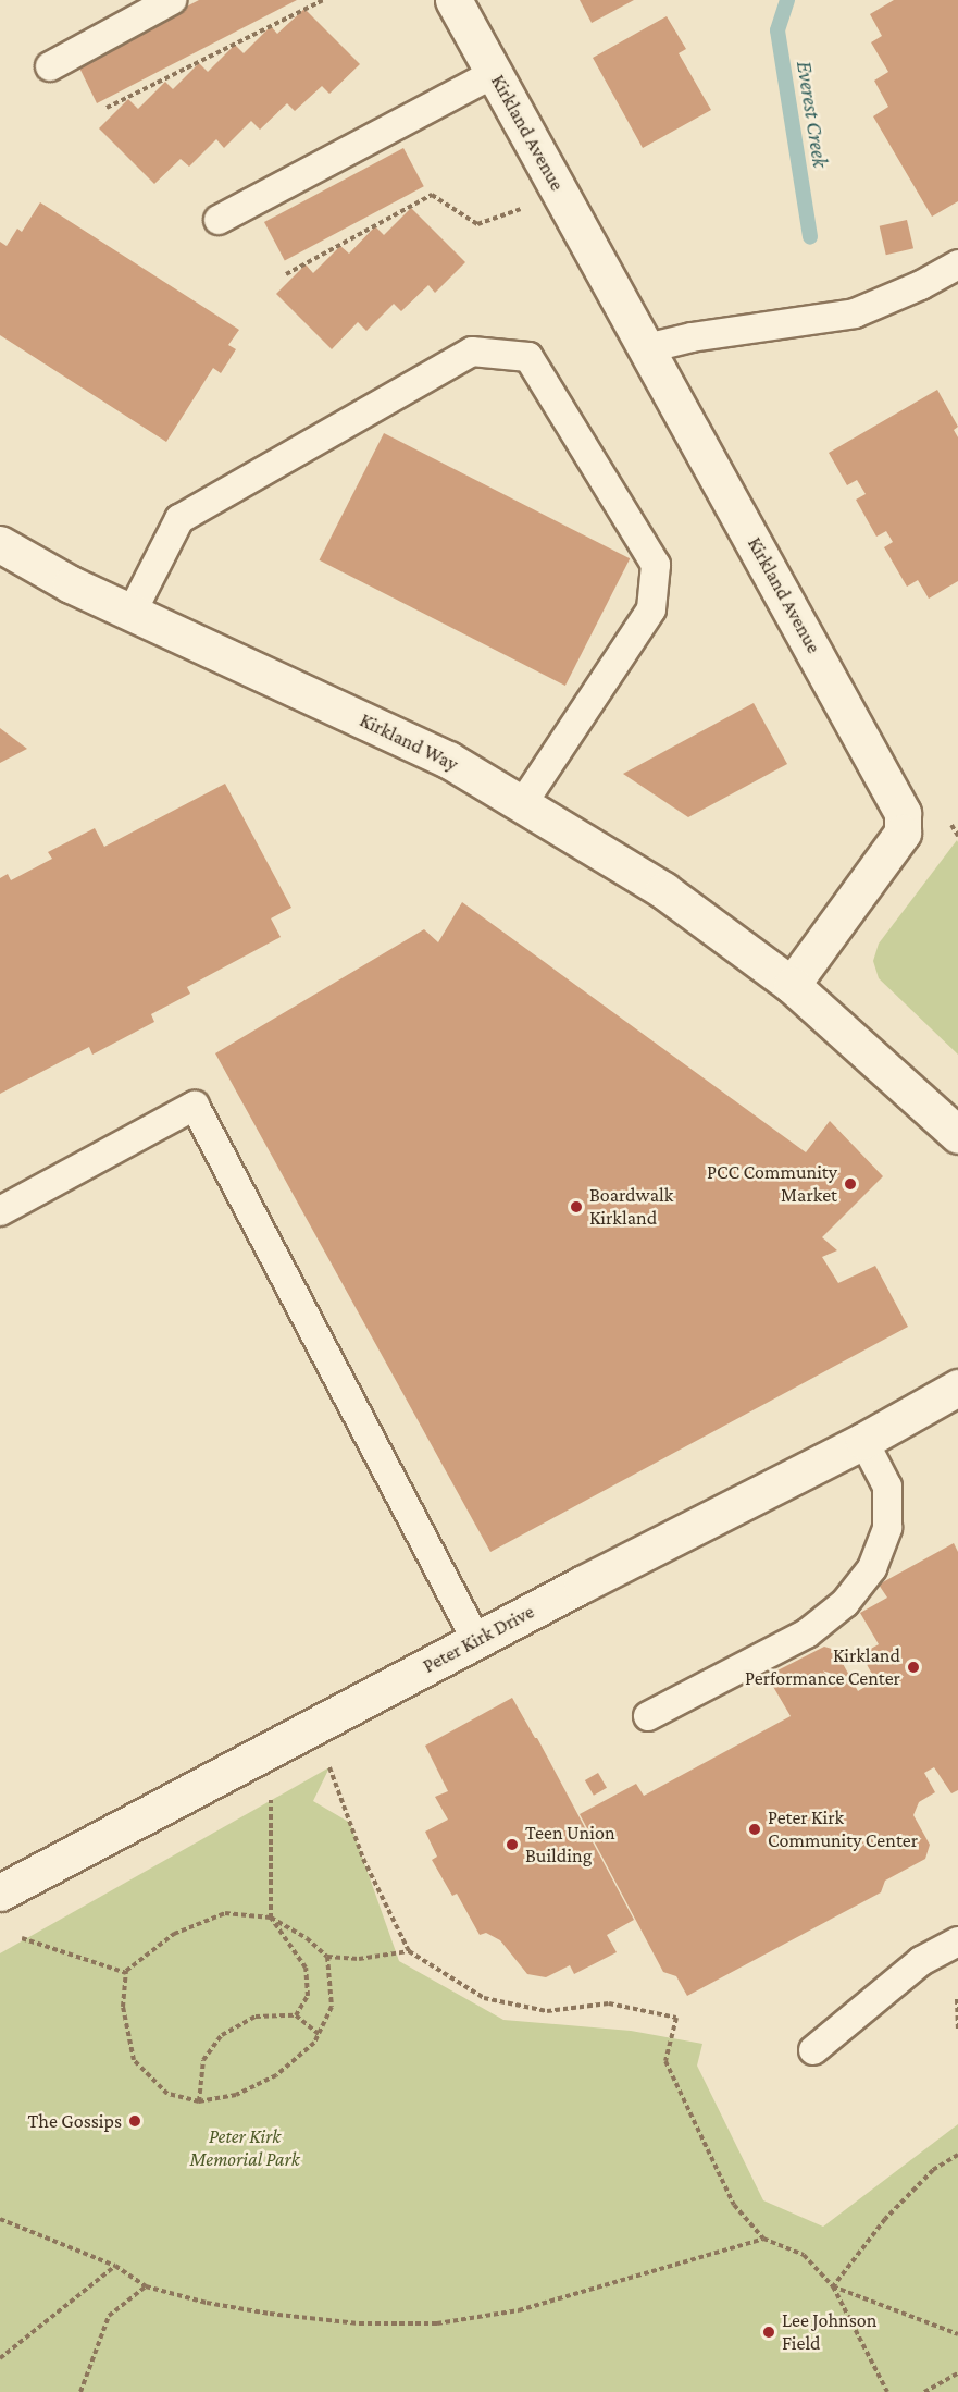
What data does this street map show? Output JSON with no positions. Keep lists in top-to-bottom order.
{
  "streets": {
    "street": ["Kirkland Avenue", "Kirkland Way", "Peter Kirk Drive"]
  },
  "crossings": [
    ["Kirkland Avenue", "Kirkland Way"]
  ],
  "water": ["Everest Creek"],
  "parks": ["Peter Kirk Memorial Park"],
  "places": [
    "PCC Community Market",
    "Boardwalk Kirkland",
    "Kirkland Performance Center",
    "Peter Kirk Community Center",
    "Teen Union Building",
    "The Gossips",
    "Lee Johnson Field"
  ]
}
